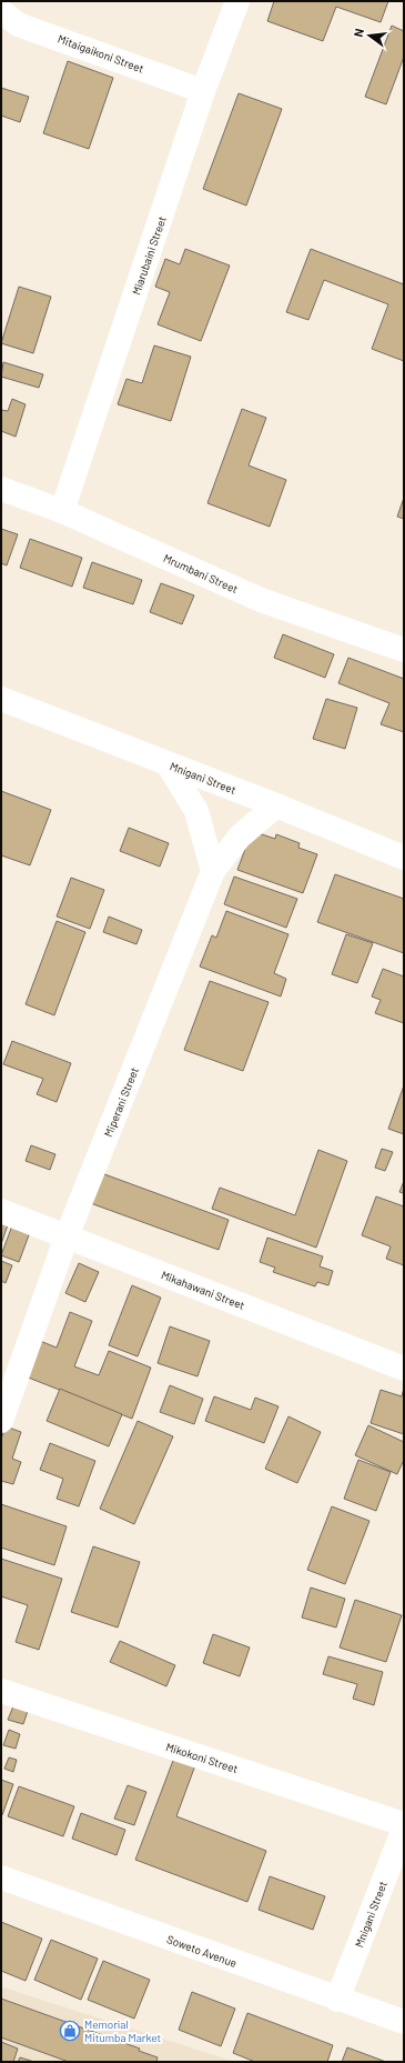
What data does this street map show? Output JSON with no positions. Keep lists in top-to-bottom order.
{
  "streets": {
    "street": [
      "Mitaigaikoni Street",
      "Miarubaini Street",
      "Mrumbani Street",
      "Mnigani Street",
      "Miperani Street",
      "Mikahawani Street",
      "Mikokoni Street",
      "Soweto Avenue"
    ]
  },
  "crossings": [
    ["Mitaigaikoni Street", "Miarubaini Street"],
    ["Miarubaini Street", "Mrumbani Street"],
    ["Mnigani Street", "Miperani Street"],
    ["Mnigani Street", "Soweto Avenue"],
    ["Miperani Street", "Mikahawani Street"]
  ],
  "places": {
    "shop": ["Memorial Mitumba Market"]
  },
  "north": "left"
}
